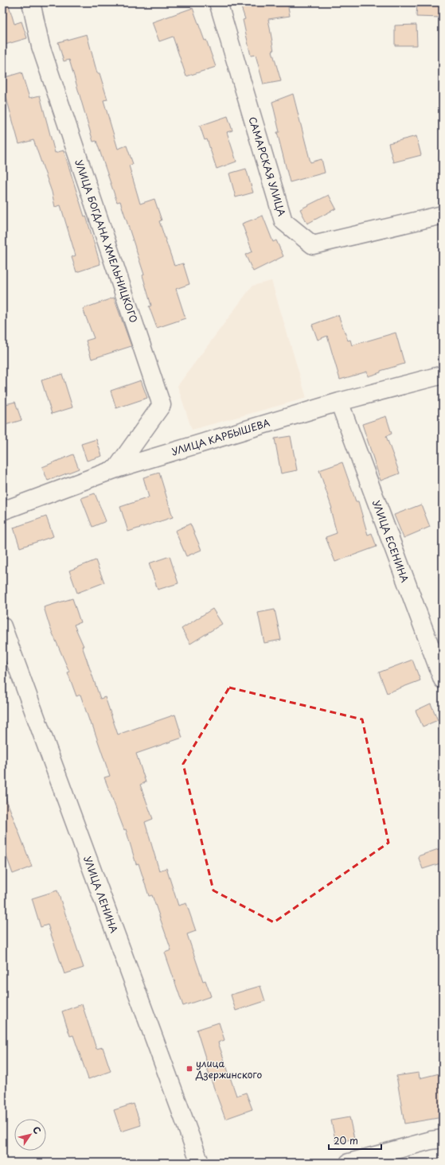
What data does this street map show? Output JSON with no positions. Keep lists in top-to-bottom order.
{
  "streets": {
    "street": [
      "САМАРСКАЯ УЛИЦА",
      "УЛИЦА БОГДАНА ХМЕЛЬНИЦКОГО",
      "УЛИЦА КАРБЫШЕВА",
      "УЛИЦА ЕСЕНИНА",
      "УЛИЦА ЛЕНИНА"
    ]
  },
  "crossings": [
    ["УЛИЦА БОГДАНА ХМЕЛЬНИЦКОГО", "УЛИЦА КАРБЫШЕВА"],
    ["УЛИЦА КАРБЫШЕВА", "УЛИЦА ЕСЕНИНА"]
  ],
  "places": {
    "transit": ["улица Дзержинского"]
  },
  "scale_bar": "20 m",
  "north": "top right"
}
